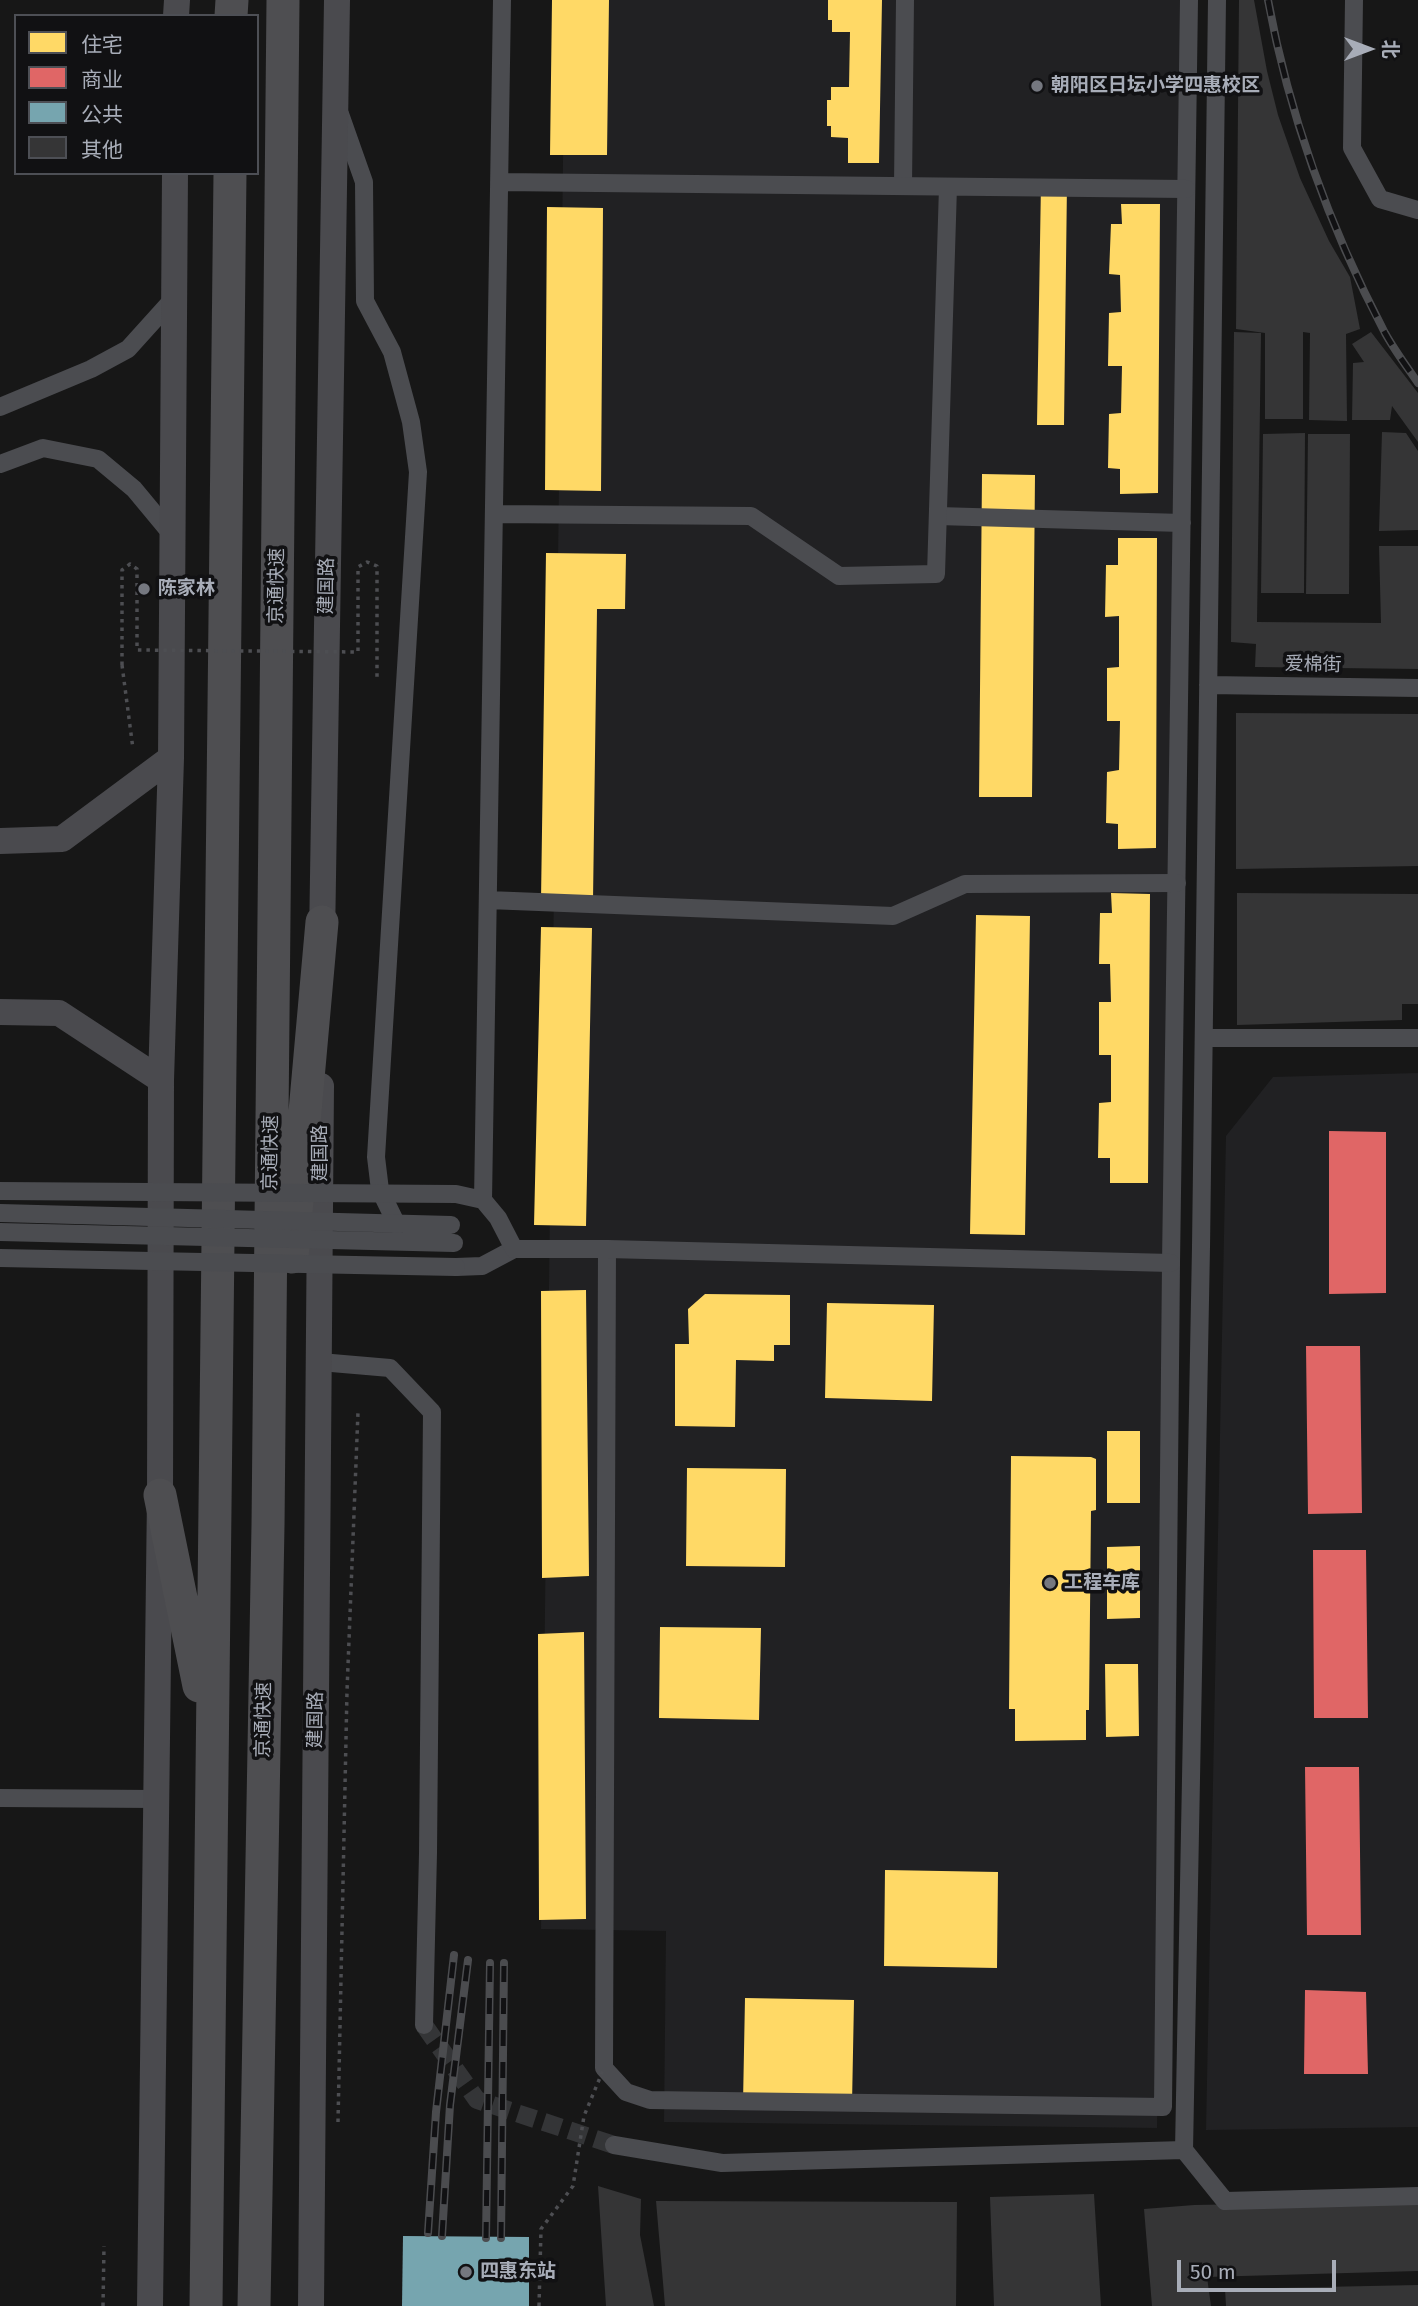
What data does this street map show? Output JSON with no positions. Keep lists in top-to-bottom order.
{
  "streets": {
    "highway": ["京通快速"],
    "main road": ["建国路"],
    "street": ["爱棉街"]
  },
  "places": [
    "朝阳区日坛小学四惠校区",
    "陈家林",
    "工程车库",
    "四惠东站"
  ],
  "legend": [
    "住宅",
    "商业",
    "公共",
    "其他"
  ],
  "scale_bar": "50 m",
  "north": "right"
}
